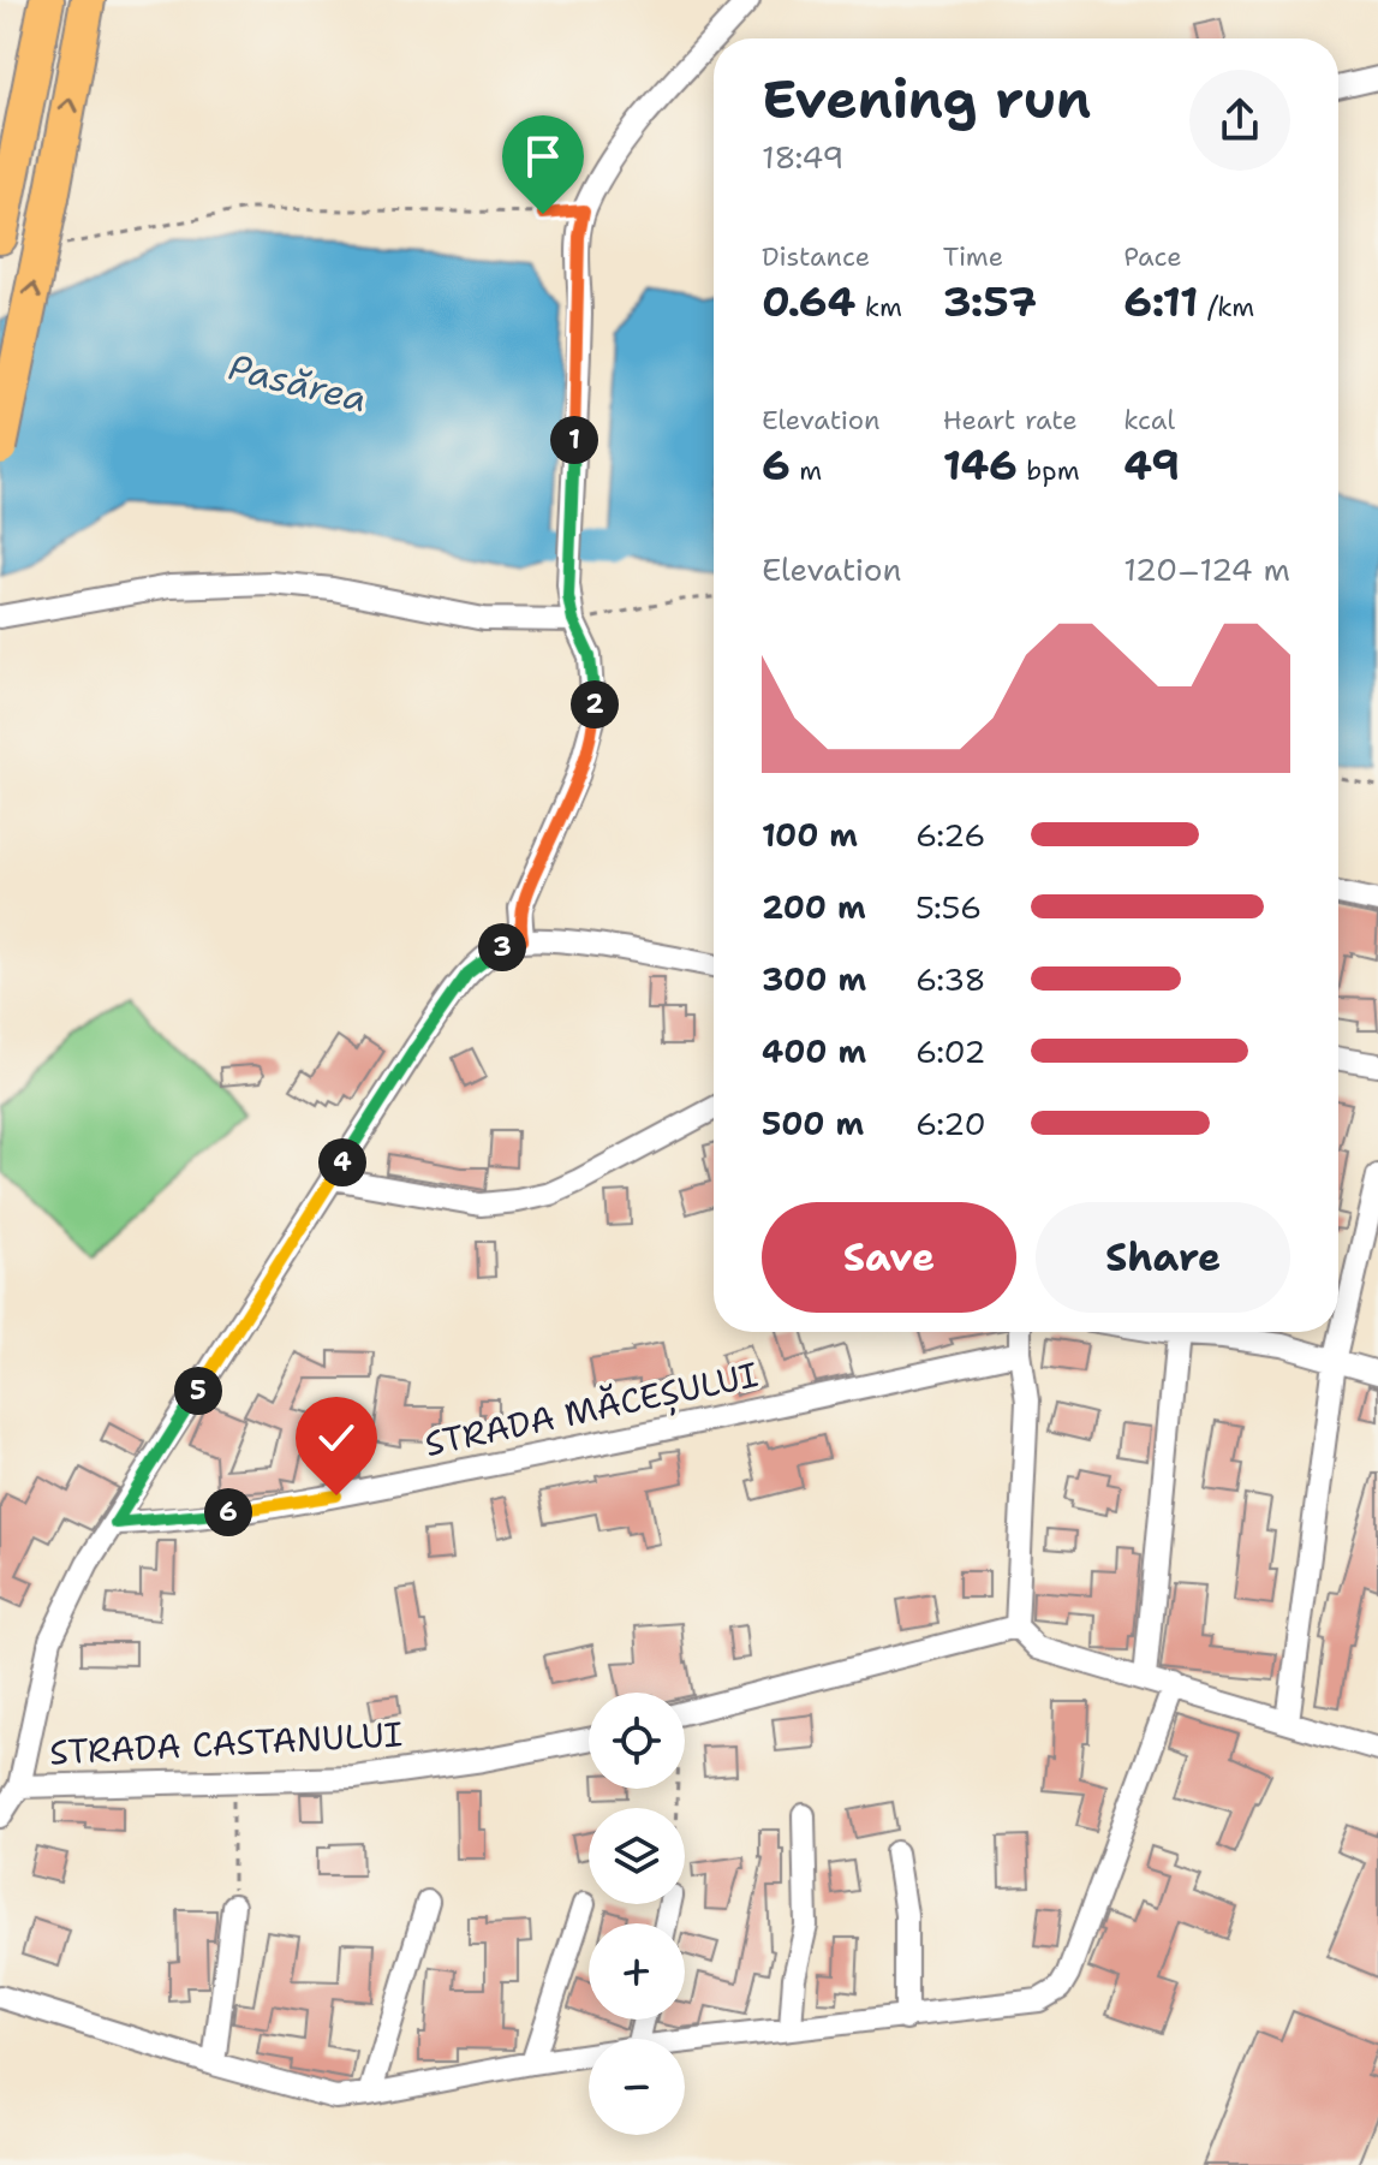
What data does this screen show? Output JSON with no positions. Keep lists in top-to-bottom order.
{
  "streets": {
    "street": ["STRADA MĂCEȘULUI", "STRADA CASTANULUI"]
  },
  "water": ["Pasărea"],
  "page": {
    "heading": ["Evening run", "18:49"],
    "stats": [
      ["Distance", "0.64 km"],
      ["Time", "3:57"],
      ["Pace", "6:11 /km"],
      ["Elevation", "6 m"],
      ["Heart rate", "146 bpm"],
      ["kcal", "49"]
    ],
    "pins": [
      "1",
      "2",
      "3",
      "4",
      "5",
      "6"
    ],
    "chart": ["Elevation", "120–124 m"],
    "list": [
      {
        "name": "100 m",
        "note": "6:26"
      },
      {
        "name": "200 m",
        "note": "5:56"
      },
      {
        "name": "300 m",
        "note": "6:38"
      },
      {
        "name": "400 m",
        "note": "6:02"
      },
      {
        "name": "500 m",
        "note": "6:20"
      }
    ],
    "buttons": ["Save", "Share"],
    "map_buttons": ["+", "−"]
  }
}
